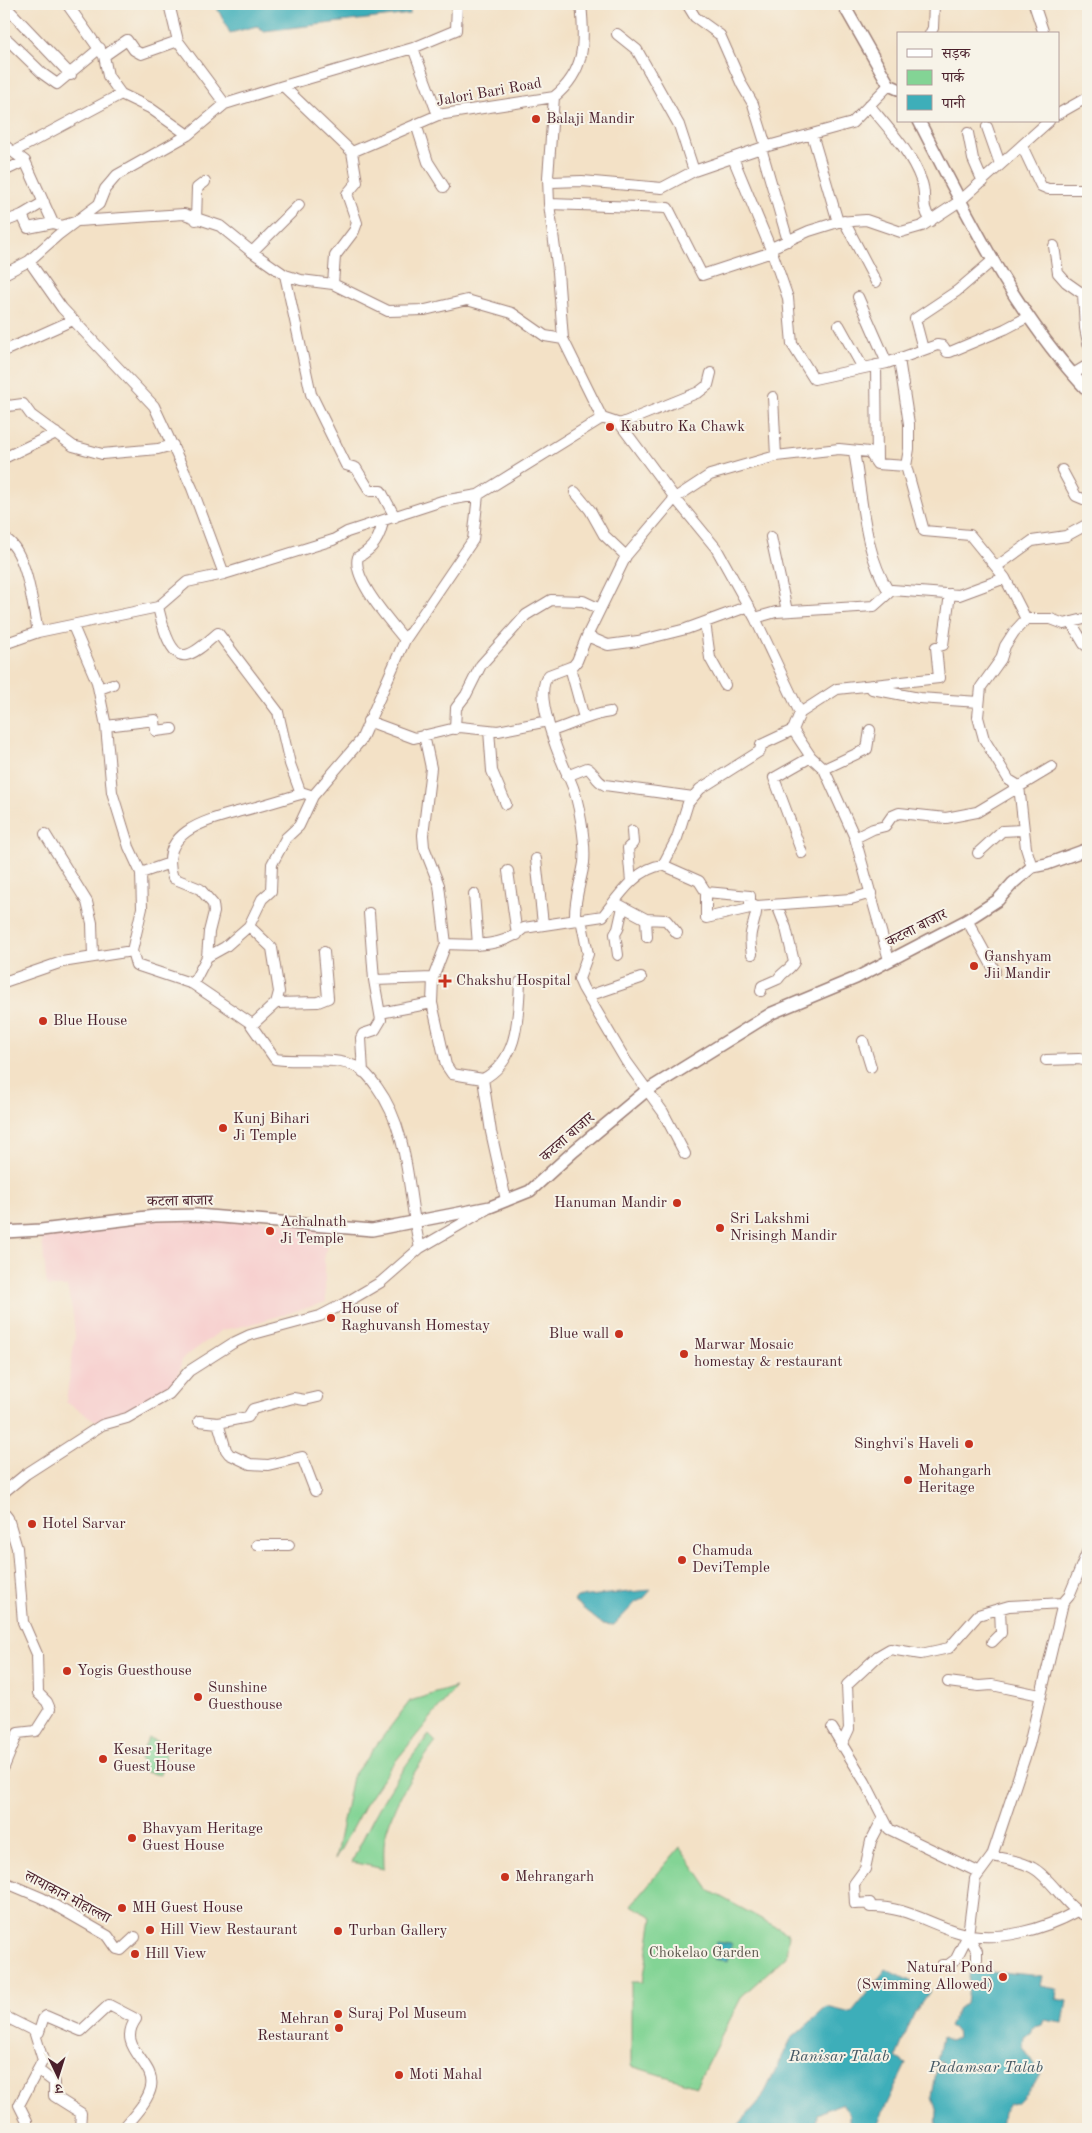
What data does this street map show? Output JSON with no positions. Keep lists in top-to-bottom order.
{
  "streets": {
    "street": ["Jalori Bari Road", "कटला बाजार", "लायाकान मोहाल्ला"]
  },
  "water": ["Ranisar Talab", "Padamsar Talab"],
  "parks": ["Chokelao Garden"],
  "places": {
    "other": [
      "Balaji Mandir",
      "Kabutro Ka Chawk",
      "Ganshyam Jii Mandir",
      "Blue House",
      "Kunj Bihari Ji Temple",
      "Hanuman Mandir",
      "Sri Lakshmi Nrisingh Mandir",
      "Achalnath Ji Temple",
      "House of Raghuvansh Homestay",
      "Blue wall",
      "Marwar Mosaic homestay & restaurant",
      "Singhvi's Haveli",
      "Mohangarh Heritage",
      "Hotel Sarvar",
      "Chamuda DeviTemple",
      "Yogis Guesthouse",
      "Sunshine Guesthouse",
      "Kesar Heritage Guest House",
      "Bhavyam Heritage Guest House",
      "Mehrangarh",
      "MH Guest House",
      "Hill View Restaurant",
      "Turban Gallery",
      "Hill View",
      "Natural Pond (Swimming Allowed)",
      "Suraj Pol Museum",
      "Mehran Restaurant",
      "Moti Mahal"
    ],
    "health": ["Chakshu Hospital"]
  },
  "legend": ["सड़क", "पार्क", "पानी"],
  "north": "bottom"
}
